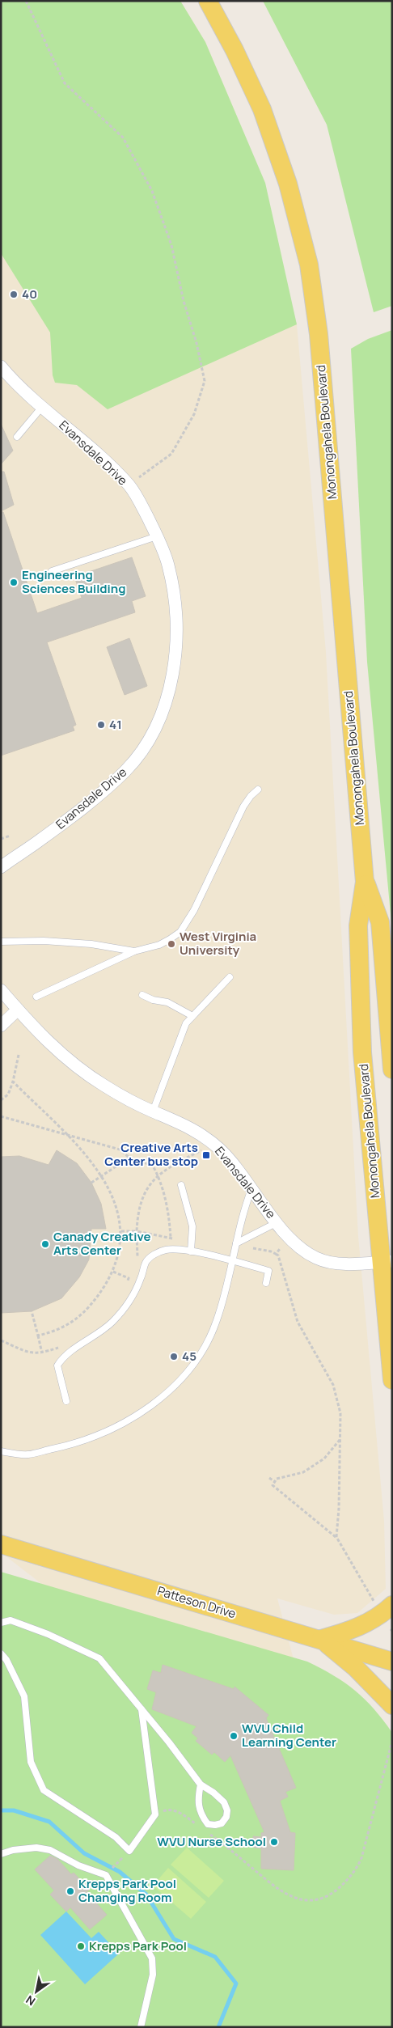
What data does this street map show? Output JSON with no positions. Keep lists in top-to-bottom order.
{
  "streets": {
    "main road": ["Monongahela Boulevard", "Patteson Drive"],
    "street": ["Evansdale Drive"]
  },
  "crossings": [
    ["Monongahela Boulevard", "Evansdale Drive"]
  ],
  "places": {
    "other": [
      "40",
      "Engineering Sciences Building",
      "41",
      "West Virginia University",
      "Canady Creative Arts Center",
      "45",
      "WVU Child Learning Center",
      "WVU Nurse School",
      "Krepps Park Pool Changing Room",
      "Krepps Park Pool"
    ],
    "transit": ["Creative Arts Center bus stop"]
  },
  "north": "bottom left"
}
